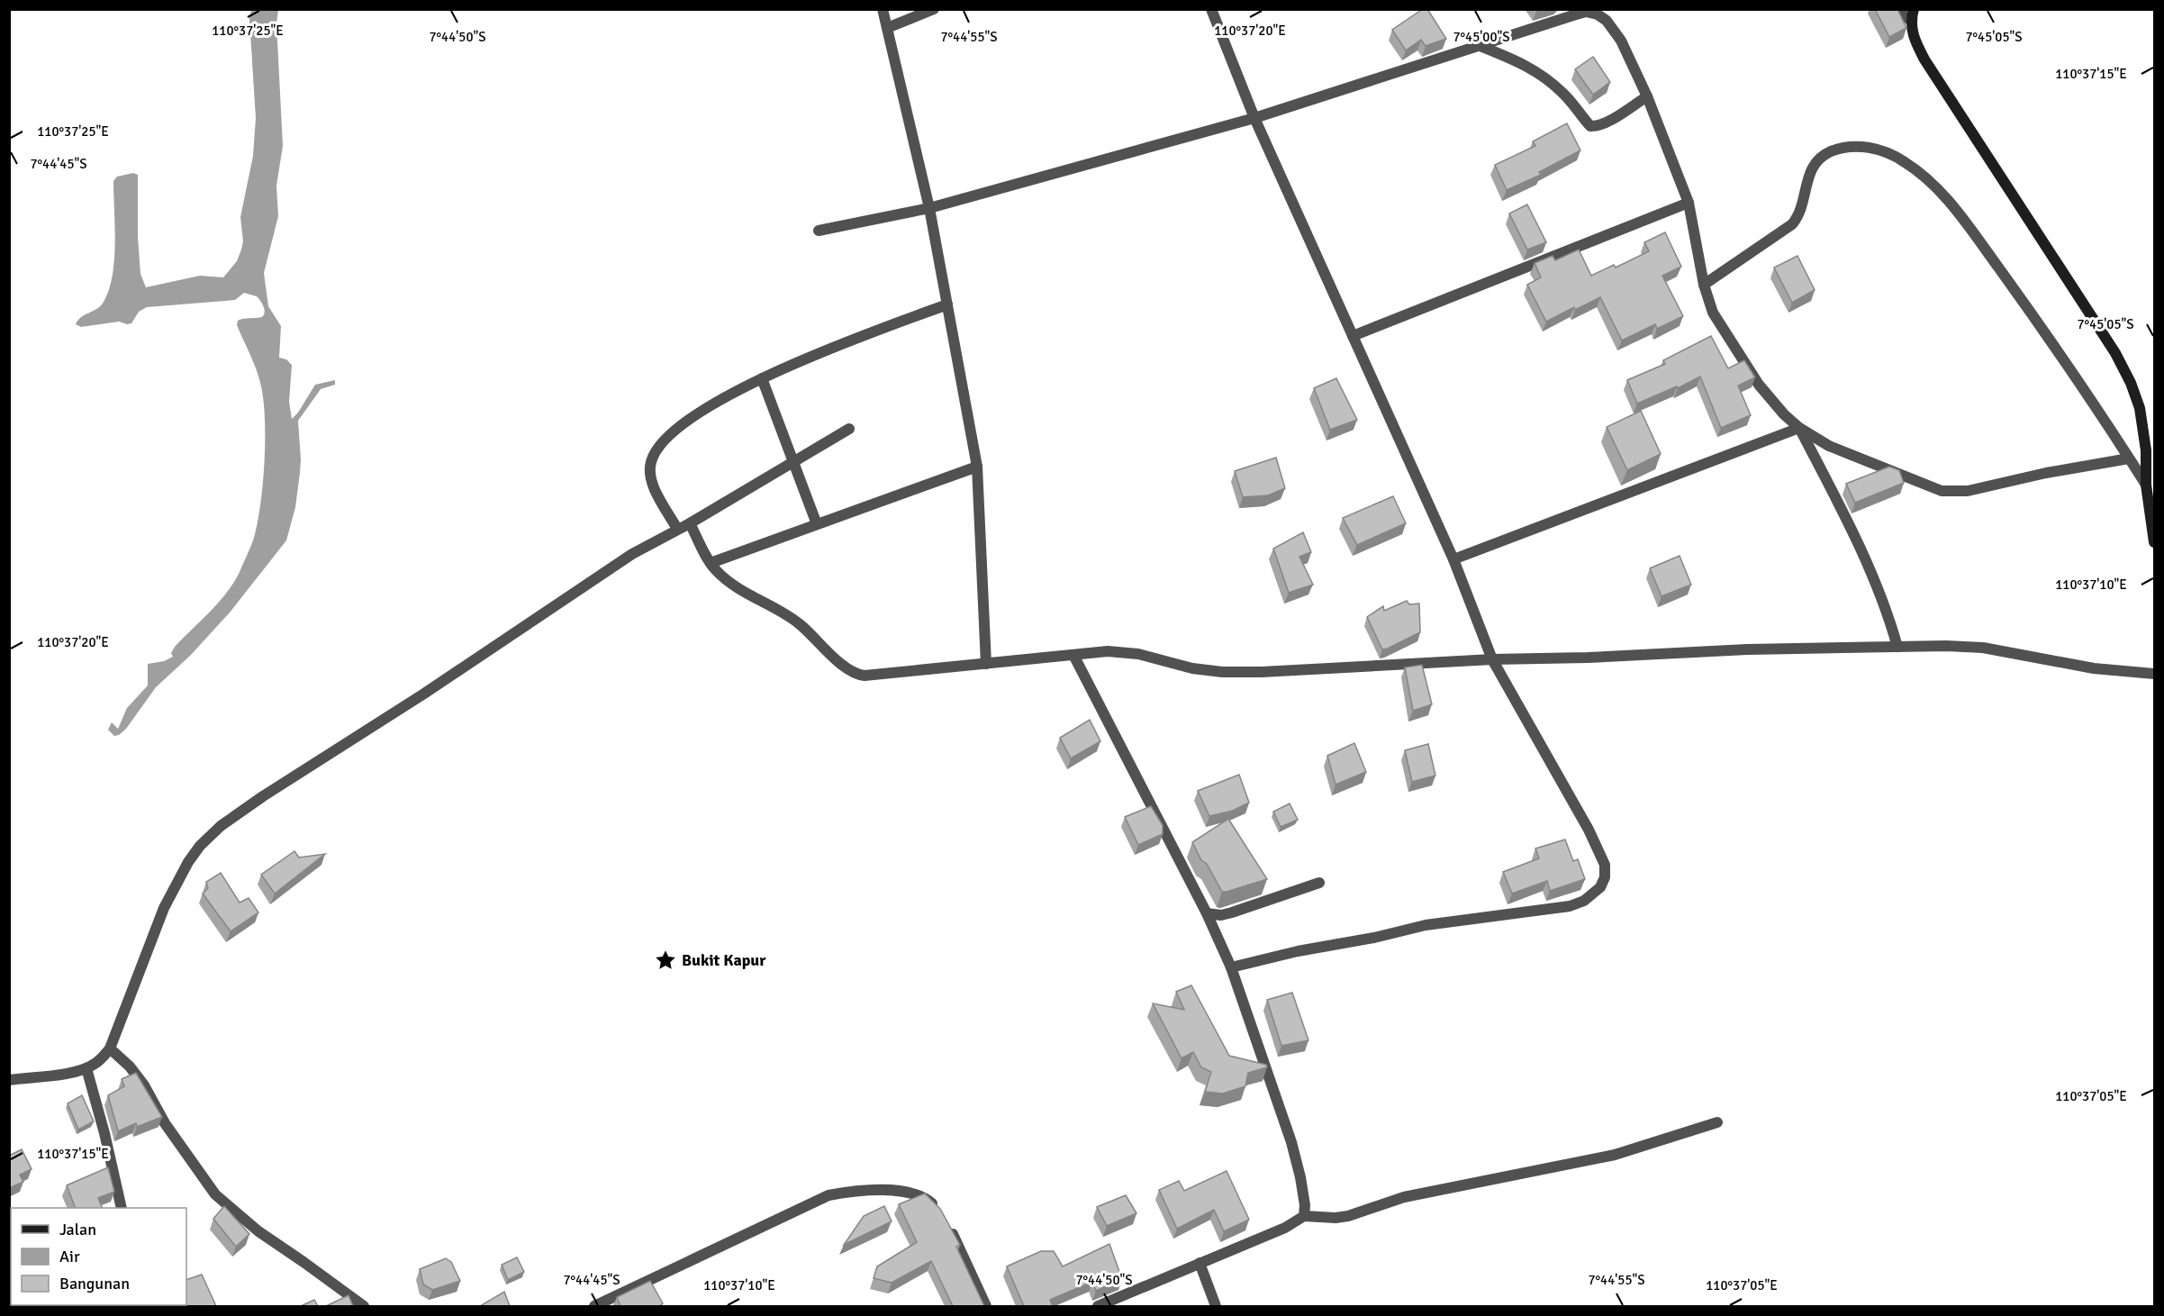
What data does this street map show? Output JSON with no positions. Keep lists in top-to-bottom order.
{
  "places": {
    "place": ["Bukit Kapur"]
  },
  "legend": ["Jalan", "Air", "Bangunan"],
  "coordinates": [
    "110°37'25\"E",
    "110°37'20\"E",
    "7°44'50\"S",
    "7°44'55\"S",
    "7°45'00\"S",
    "7°45'05\"S",
    "110°37'15\"E",
    "7°44'45\"S",
    "110°37'10\"E",
    "110°37'05\"E"
  ]
}
